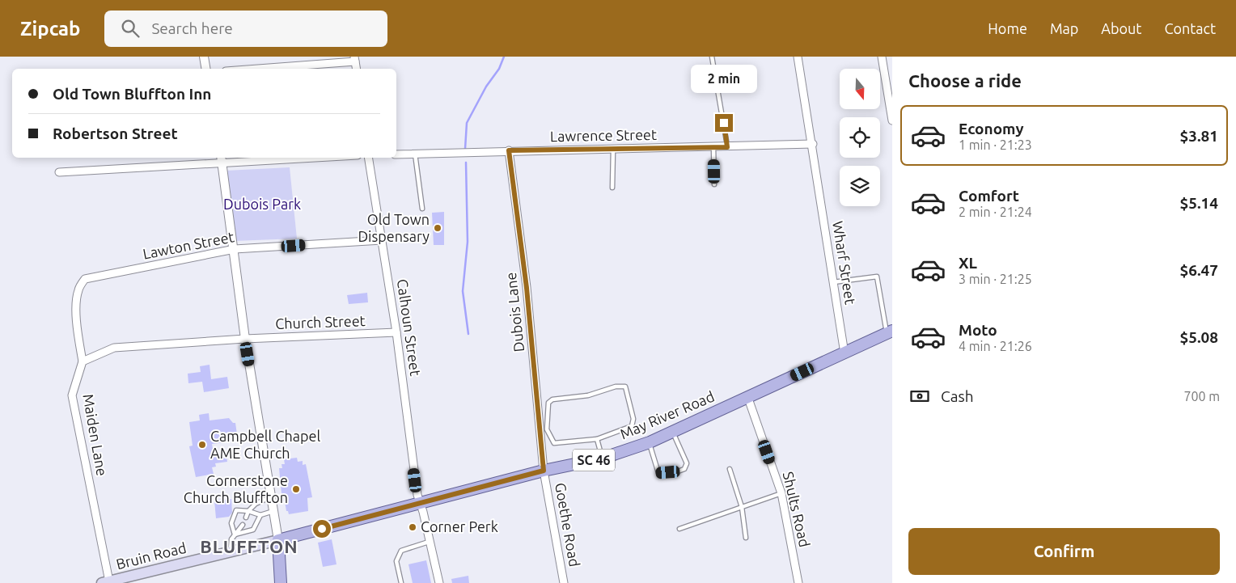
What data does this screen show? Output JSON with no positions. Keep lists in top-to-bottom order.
{
  "streets": {
    "main road": ["May River Road", "SC 46", "Bruin Road"],
    "street": [
      "Lawrence Street",
      "Lawton Street",
      "Wharf Street",
      "Dubois Lane",
      "Church Street",
      "Calhoun Street",
      "Maiden Lane",
      "Shults Road",
      "Goethe Road"
    ]
  },
  "crossings": [
    ["Lawrence Street", "Wharf Street"],
    ["Lawrence Street", "Dubois Lane"],
    ["Lawton Street", "Calhoun Street"],
    ["Lawton Street", "Maiden Lane"],
    ["Wharf Street", "May River Road"],
    ["Dubois Lane", "May River Road"],
    ["Dubois Lane", "Goethe Road"],
    ["Church Street", "Calhoun Street"],
    ["Calhoun Street", "May River Road"],
    ["May River Road", "Shults Road"],
    ["May River Road", "Goethe Road"],
    ["May River Road", "Bruin Road"],
    ["Maiden Lane", "Bruin Road"]
  ],
  "districts": ["BLUFFTON"],
  "parks": ["Dubois Park"],
  "places": [
    "Old Town Dispensary",
    "Campbell Chapel AME Church",
    "Cornerstone Church Bluffton",
    "Corner Perk"
  ],
  "north": "bottom",
  "page": {
    "header": "Zipcab",
    "search": "Search here",
    "nav": [
      "Home",
      "Map",
      "About",
      "Contact"
    ],
    "heading": "Choose a ride",
    "bubble": "2 min",
    "banner": ["Old Town Bluffton Inn", "Robertson Street"],
    "list": [
      {
        "name": "Economy",
        "note": "1 min · 21:23",
        "value": "$3.81"
      },
      {
        "name": "Comfort",
        "note": "2 min · 21:24",
        "value": "$5.14"
      },
      {
        "name": "XL",
        "note": "3 min · 21:25",
        "value": "$6.47"
      },
      {
        "name": "Moto",
        "note": "4 min · 21:26",
        "value": "$5.08"
      }
    ],
    "pay": ["Cash", "700 m"],
    "buttons": "Confirm"
  }
}
